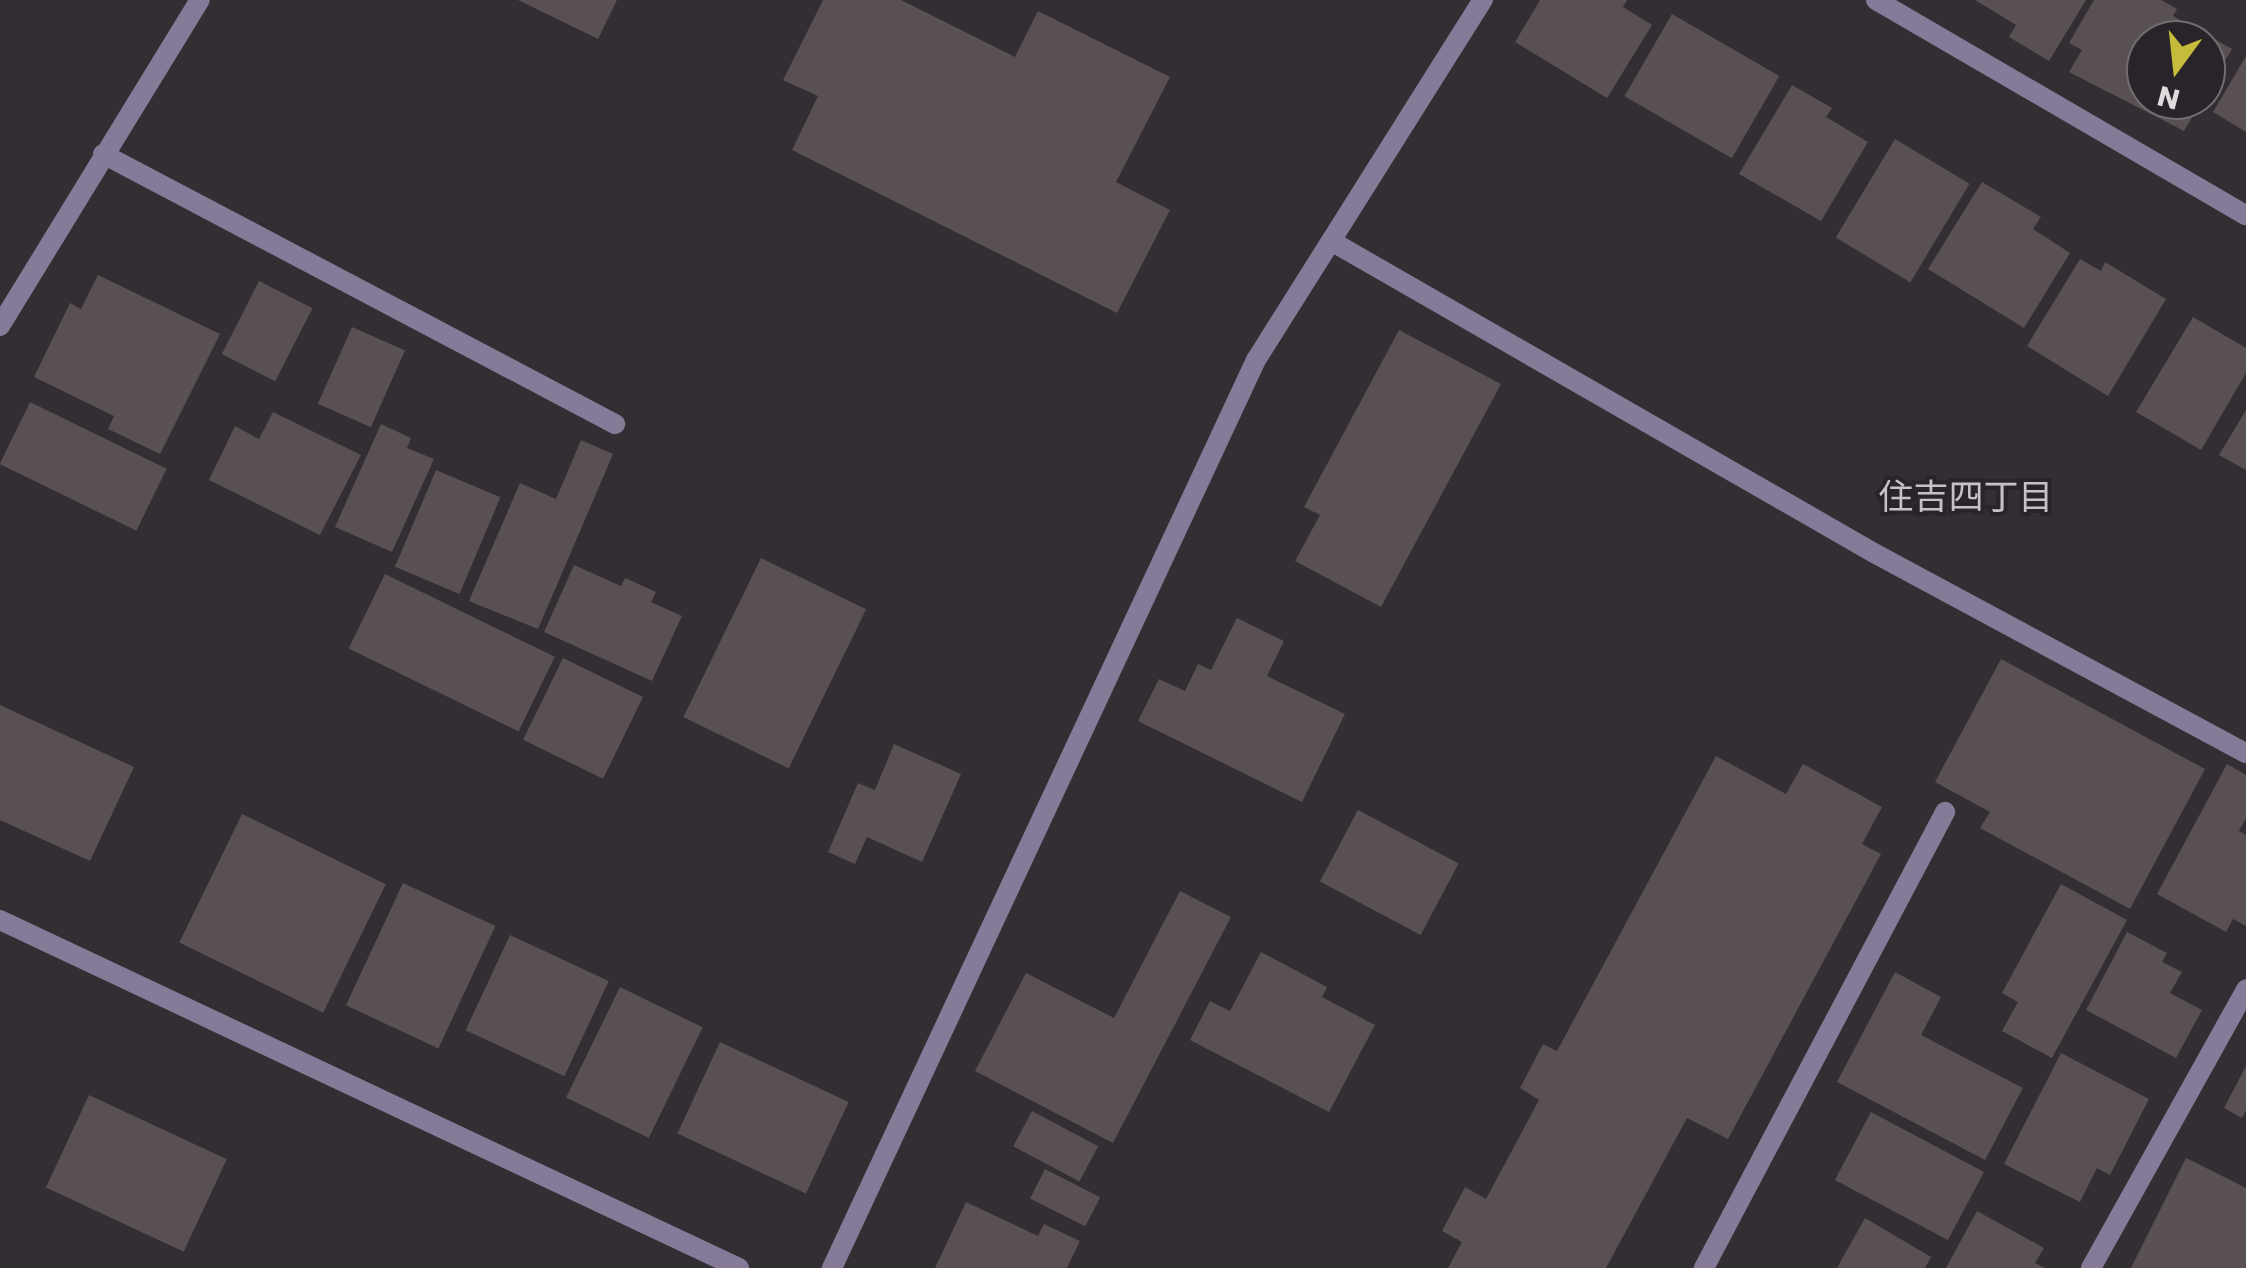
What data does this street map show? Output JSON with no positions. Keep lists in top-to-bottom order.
{
  "districts": ["住吉四丁目"],
  "north": "bottom"
}
